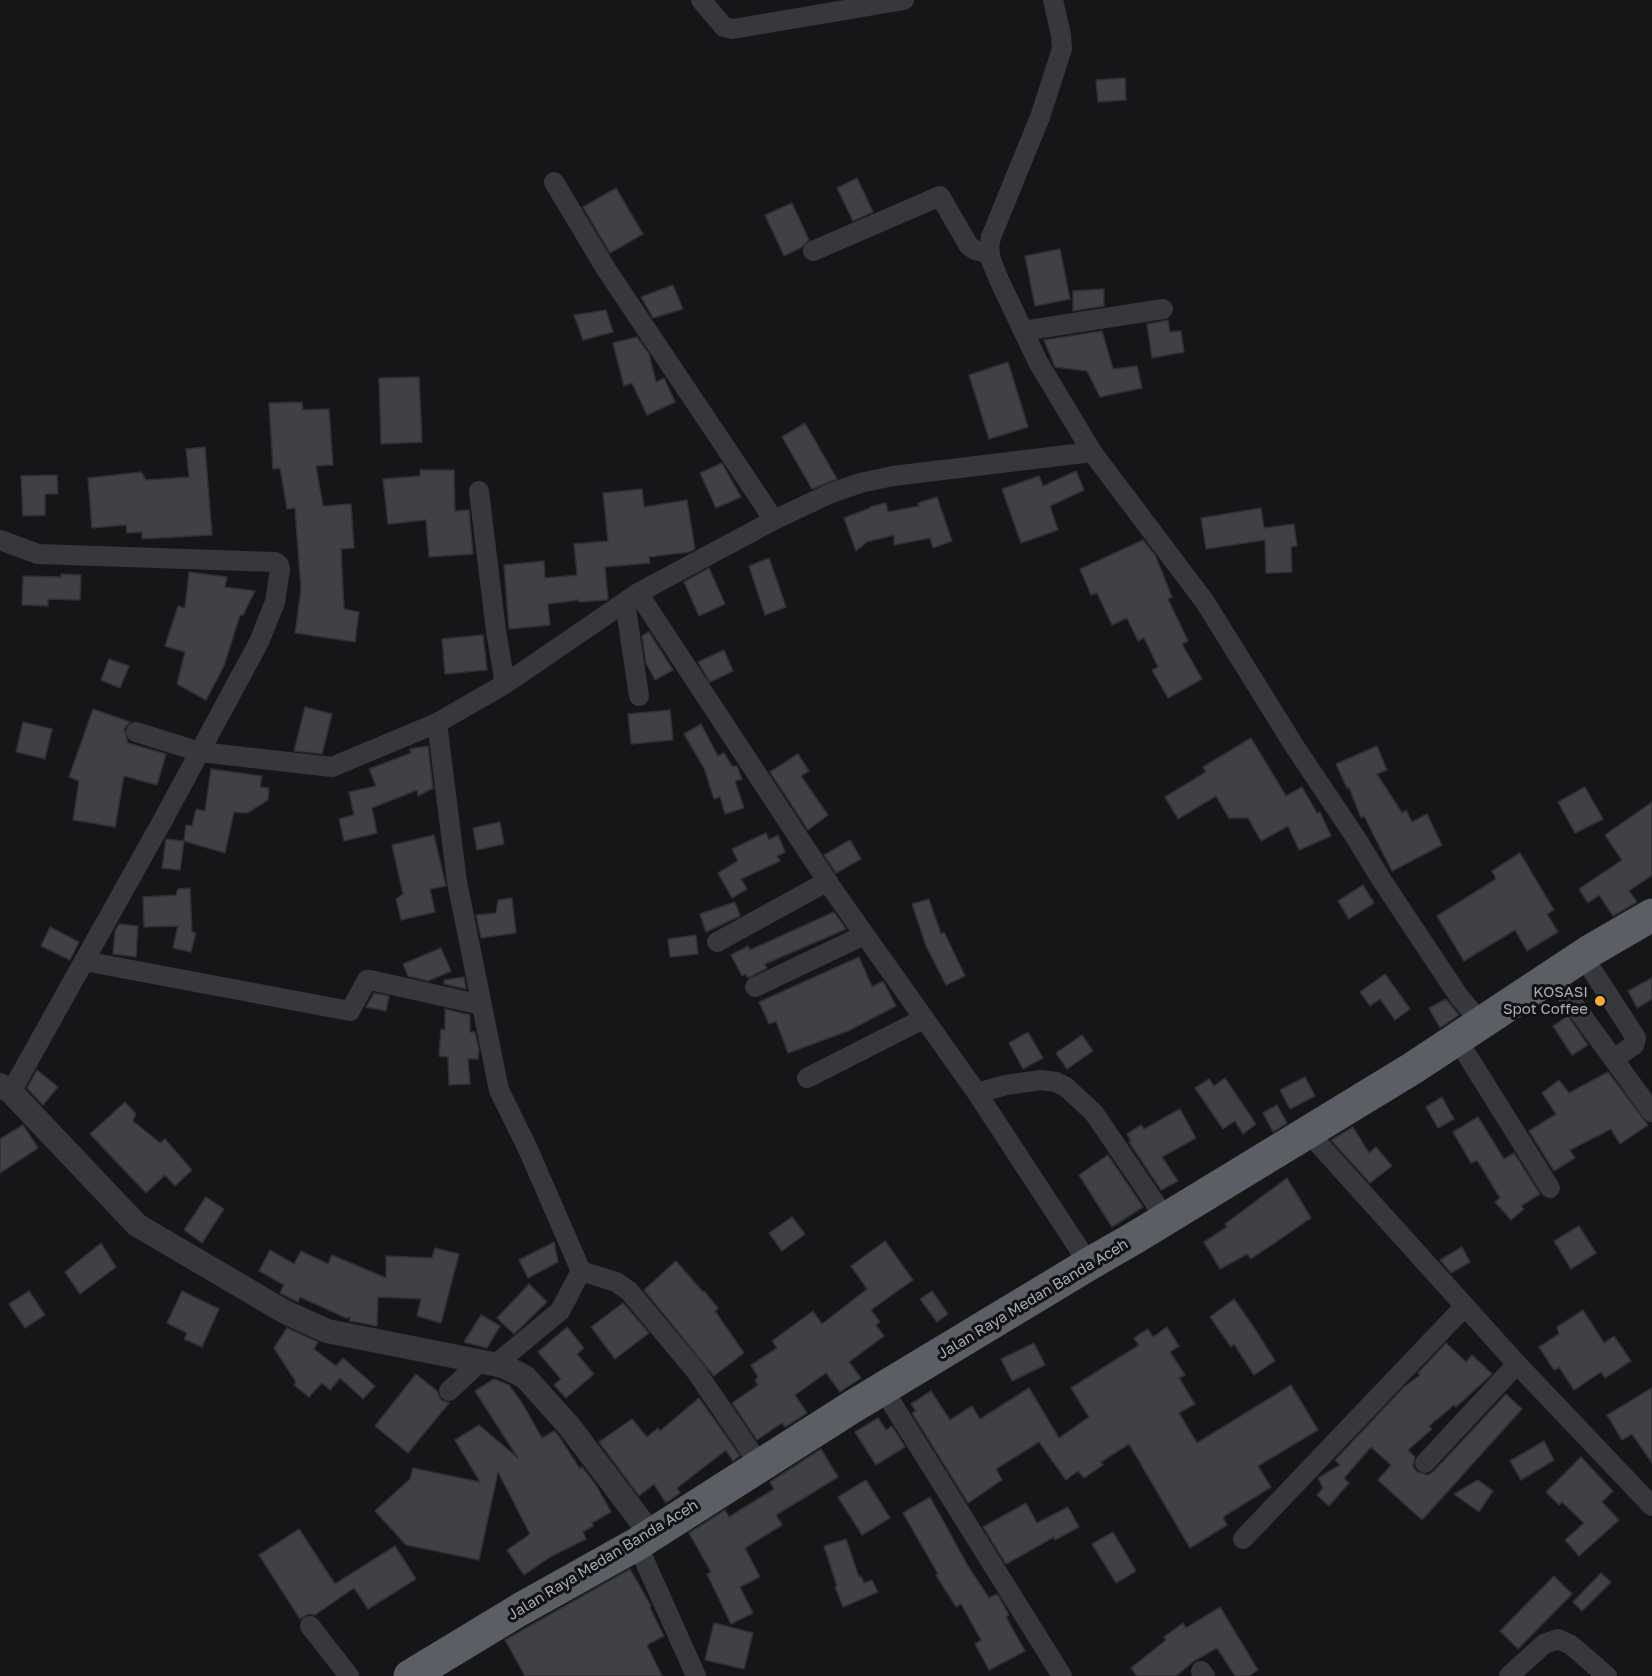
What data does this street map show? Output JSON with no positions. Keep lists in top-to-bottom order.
{
  "streets": {
    "highway": ["Jalan Raya Medan Banda Aceh"]
  },
  "places": ["KOSASI Spot Coffee"]
}
